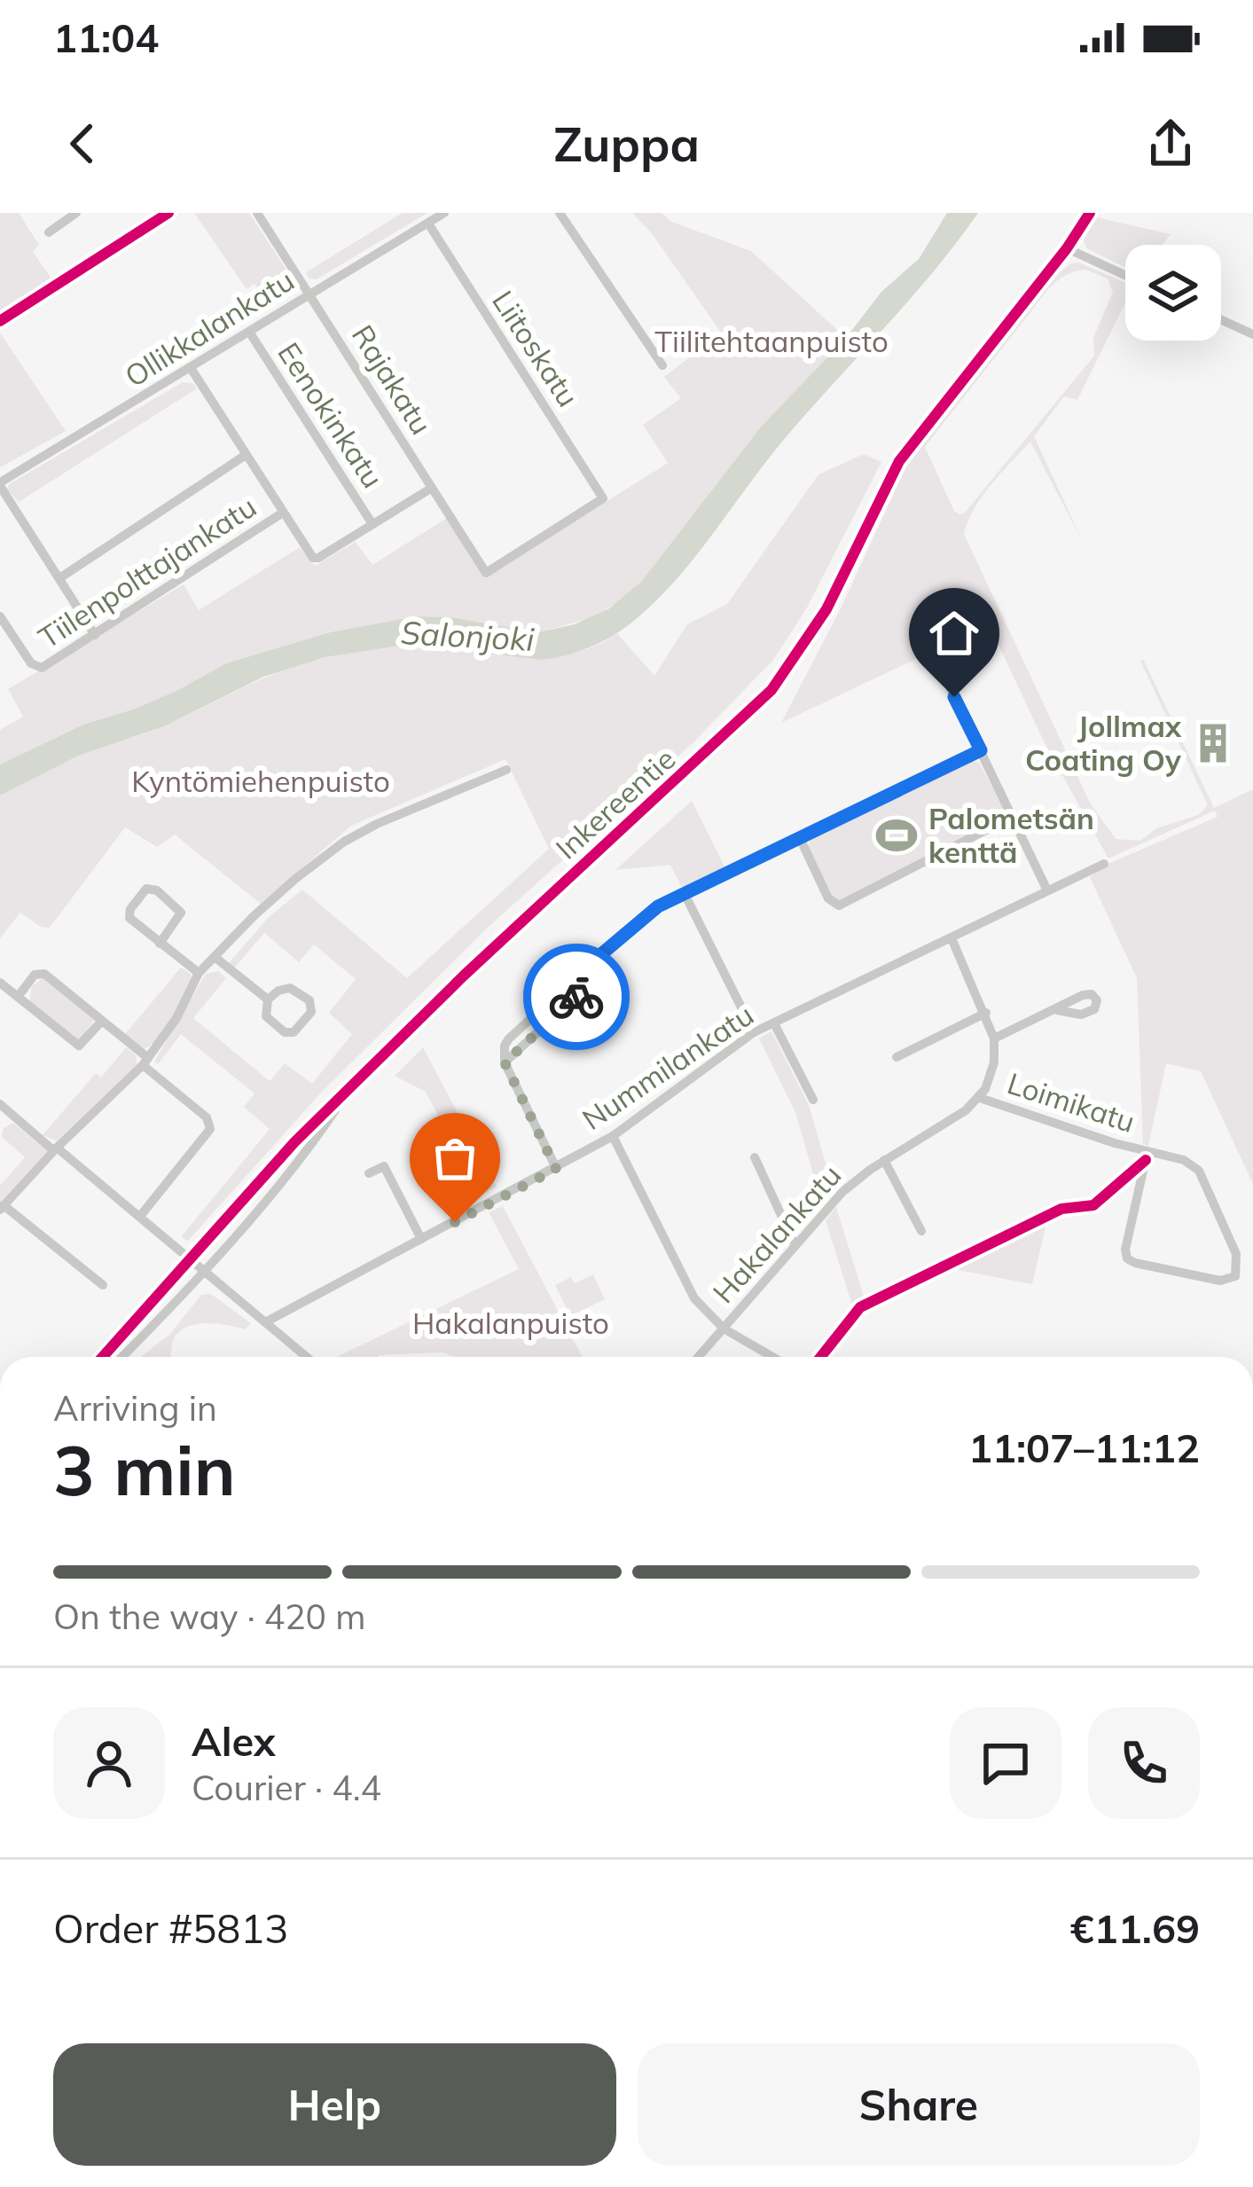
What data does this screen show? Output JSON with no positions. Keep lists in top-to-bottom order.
{
  "streets": {
    "street": [
      "Ollikkalankatu",
      "Liitoskatu",
      "Rajakatu",
      "Eenokinkatu",
      "Tiilenpolttajankatu",
      "Inkereentie",
      "Nummilankatu",
      "Loimikatu",
      "Hakalankatu"
    ]
  },
  "crossings": [
    ["Ollikkalankatu", "Liitoskatu"],
    ["Ollikkalankatu", "Rajakatu"],
    ["Ollikkalankatu", "Eenokinkatu"],
    ["Liitoskatu", "Rajakatu"],
    ["Loimikatu", "Hakalankatu"]
  ],
  "water": ["Salonjoki"],
  "parks": ["Tiilitehtaanpuisto", "Kyntömiehenpuisto", "Hakalanpuisto"],
  "places": {
    "building": ["Jollmax Coating Oy"],
    "sports": ["Palometsän kenttä"]
  },
  "page": {
    "status": "11:04",
    "header": "Zuppa",
    "heading": ["3 min", "Arriving in", "11:07–11:12"],
    "panel": [
      "Alex",
      "Courier · 4.4",
      "Order #5813",
      "€11.69"
    ],
    "bar": "On the way · 420 m",
    "buttons": ["Help", "Share"]
  }
}
